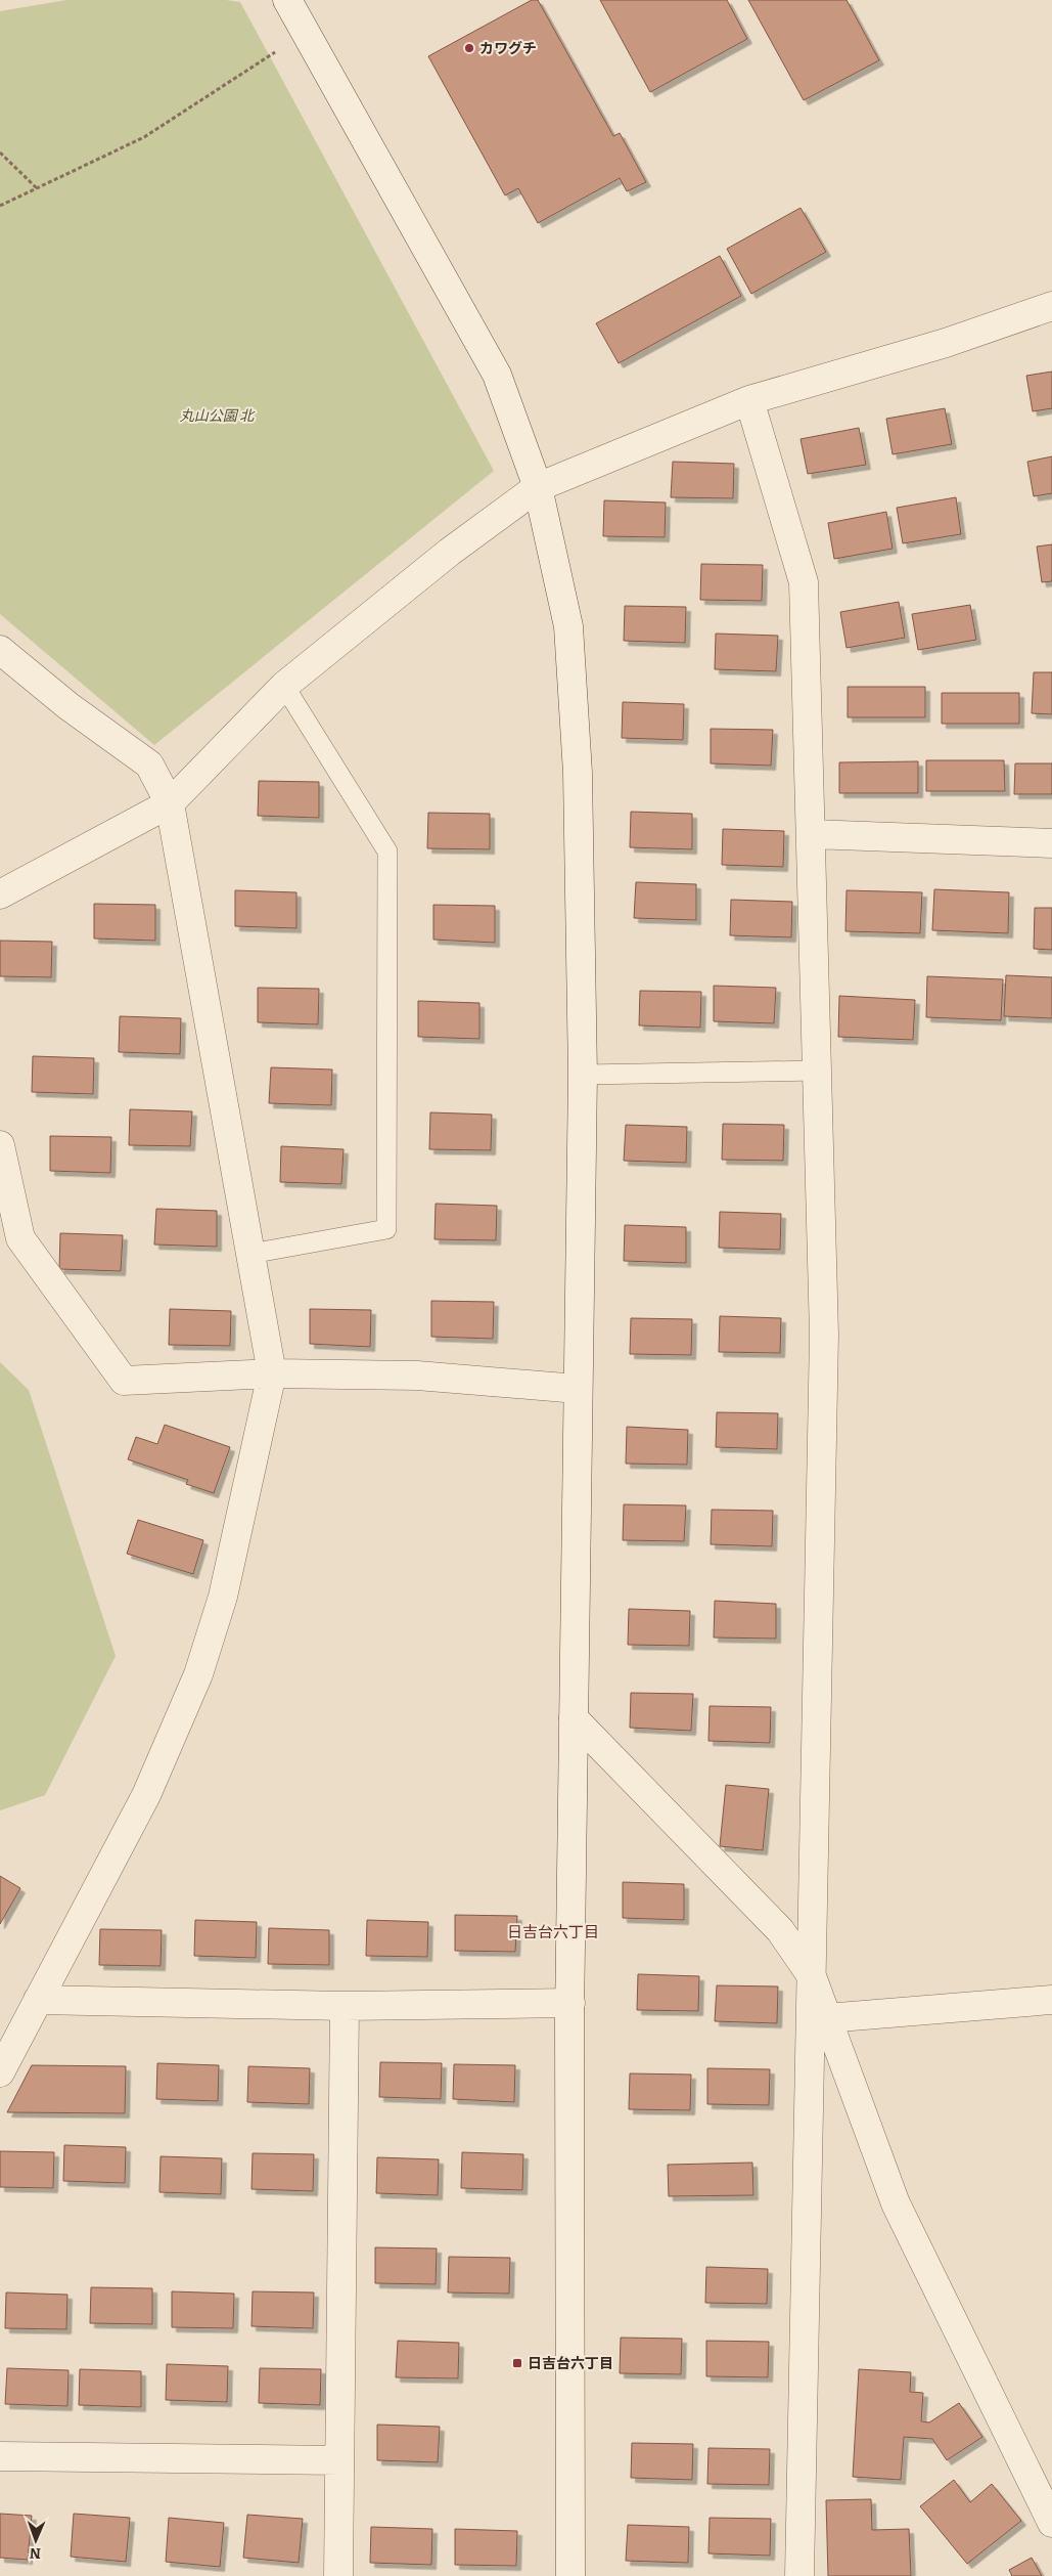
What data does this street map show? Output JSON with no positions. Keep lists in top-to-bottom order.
{
  "districts": ["日吉台六丁目"],
  "parks": ["丸山公園 北"],
  "places": {
    "other": ["カワグチ"],
    "transit": ["日吉台六丁目"]
  },
  "north": "bottom"
}
